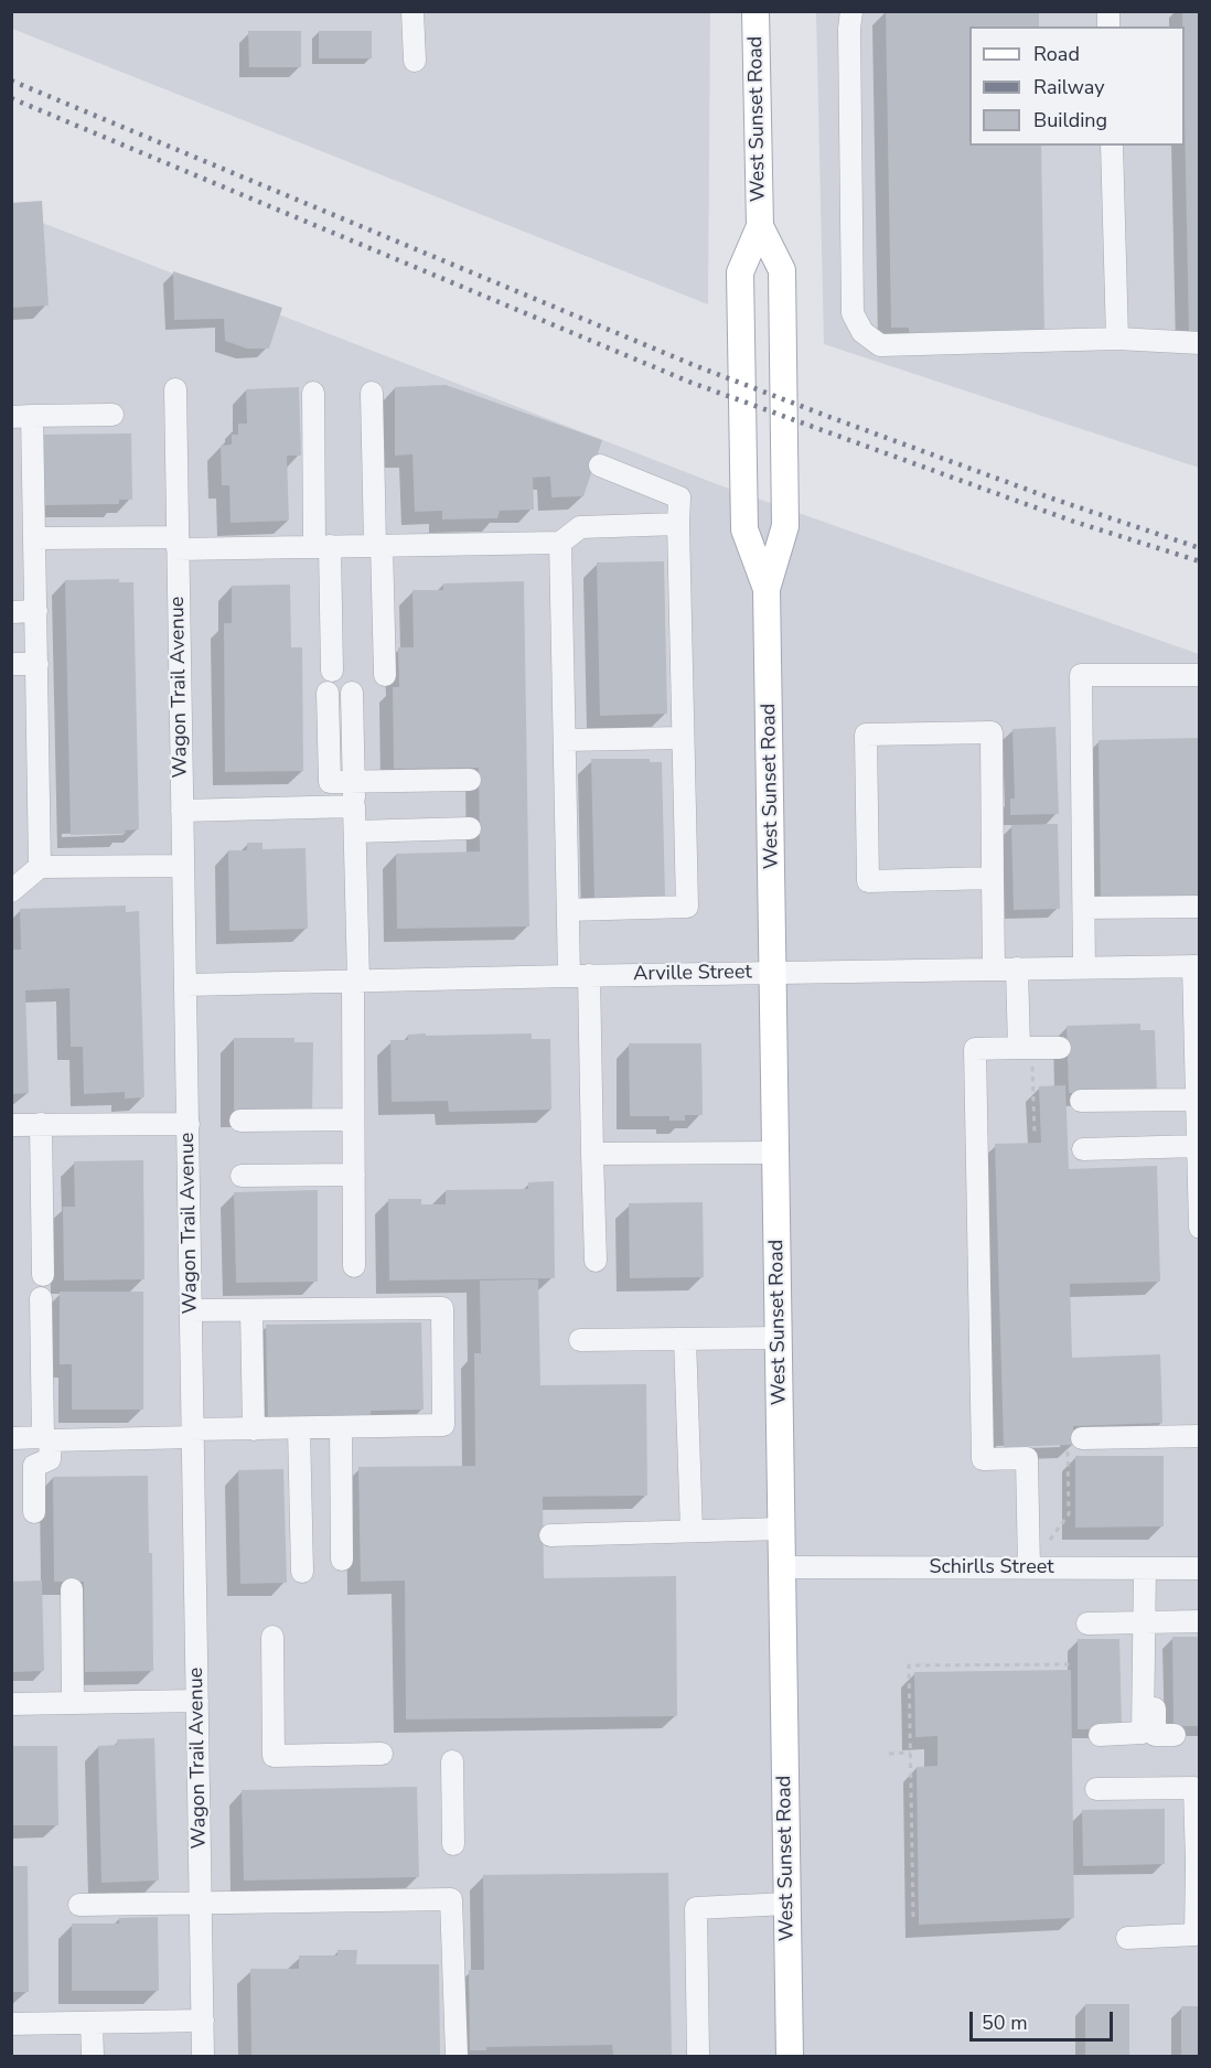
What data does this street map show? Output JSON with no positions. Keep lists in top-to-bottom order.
{
  "streets": {
    "main road": ["West Sunset Road"],
    "street": ["Wagon Trail Avenue", "Arville Street", "Schirlls Street"]
  },
  "crossings": [
    ["West Sunset Road", "Arville Street"],
    ["West Sunset Road", "Schirlls Street"],
    ["Wagon Trail Avenue", "Arville Street"]
  ],
  "legend": ["Road", "Railway", "Building"],
  "scale_bar": "50 m"
}
